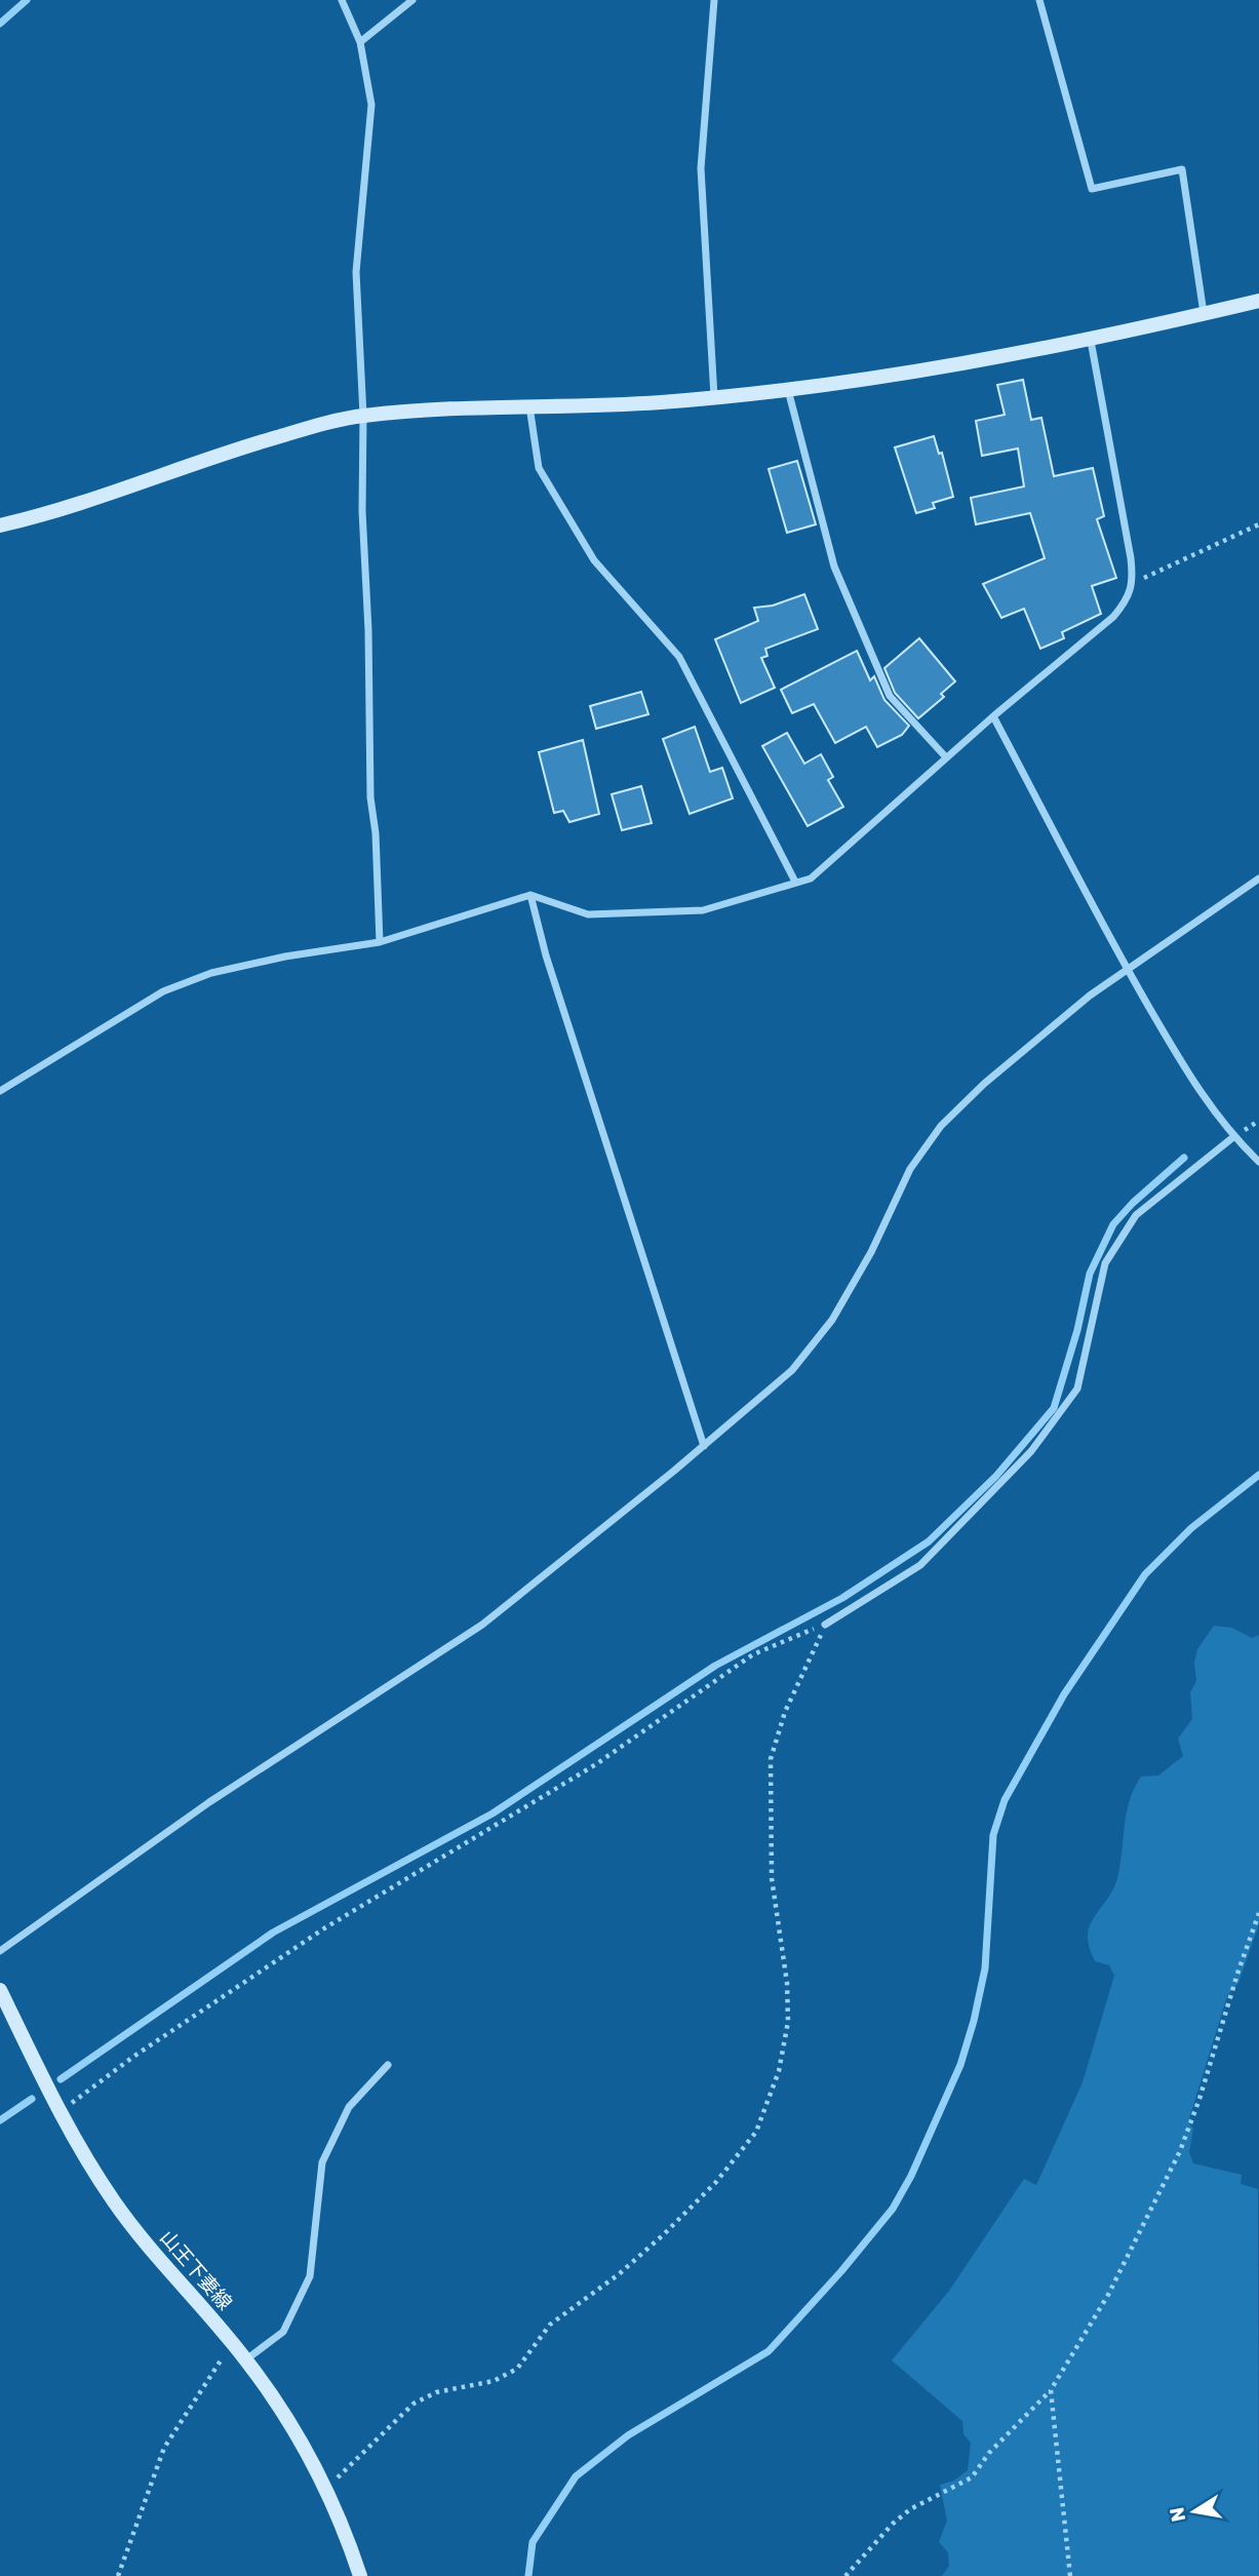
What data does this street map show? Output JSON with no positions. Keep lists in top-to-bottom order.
{
  "streets": {
    "street": ["山王下妻線"]
  },
  "north": "left"
}
